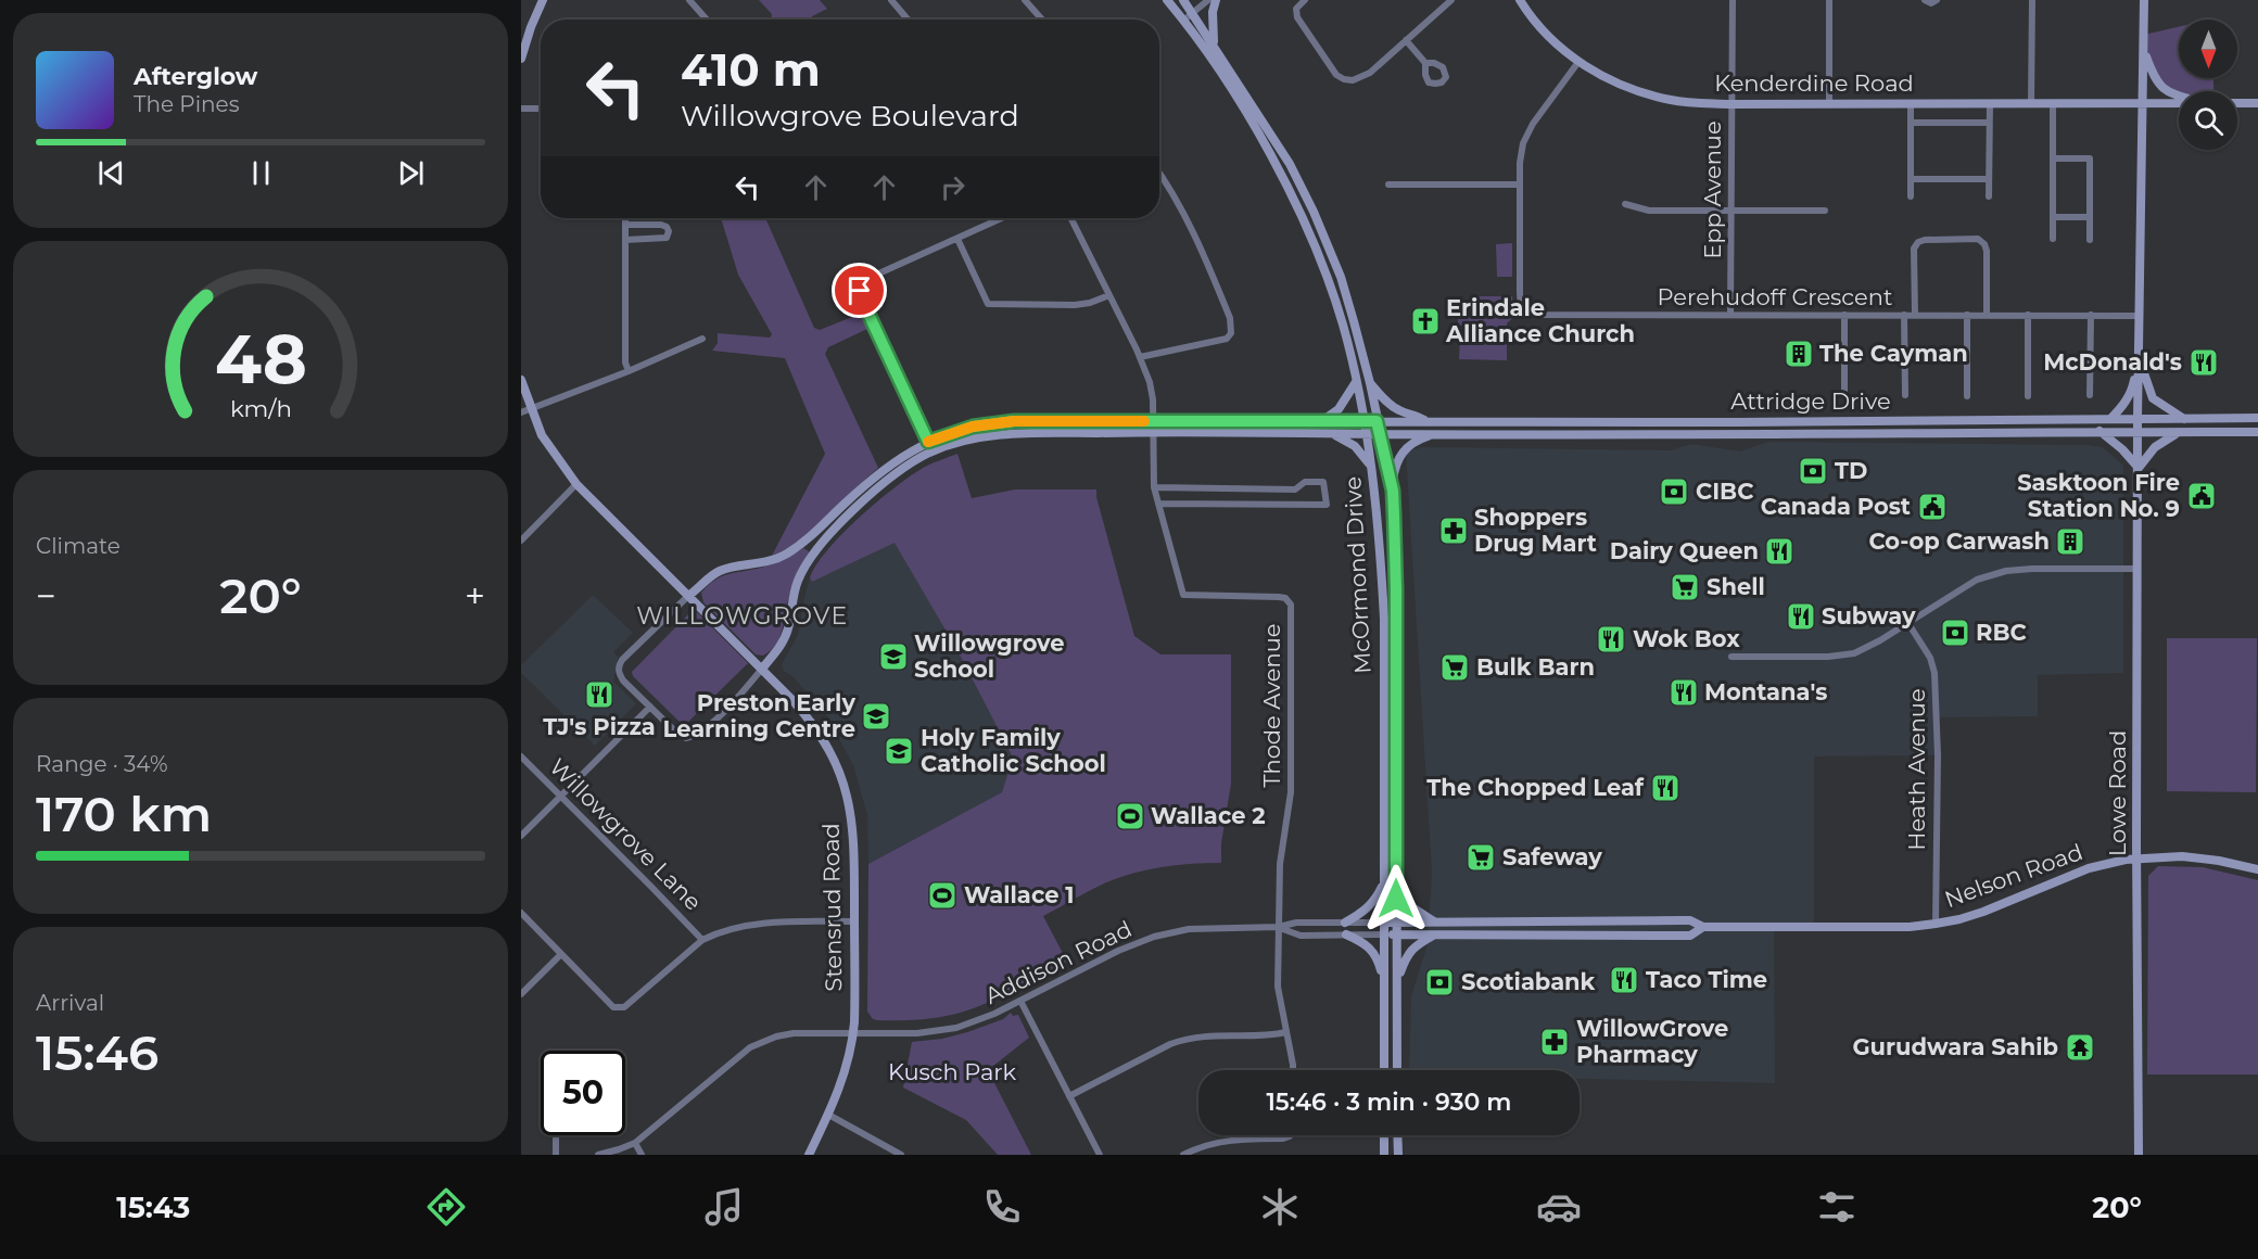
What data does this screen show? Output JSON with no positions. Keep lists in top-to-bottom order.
{
  "streets": {
    "street": [
      "Kenderdine Road",
      "Epp Avenue",
      "Perehudoff Crescent",
      "Attridge Drive",
      "McOrmond Drive",
      "Thode Avenue",
      "Heath Avenue",
      "Lowe Road",
      "Willowgrove Lane",
      "Nelson Road",
      "Stensrud Road",
      "Addison Road"
    ]
  },
  "crossings": [
    ["Kenderdine Road", "Epp Avenue"],
    ["Kenderdine Road", "Perehudoff Crescent"],
    ["Epp Avenue", "Perehudoff Crescent"],
    ["Attridge Drive", "McOrmond Drive"],
    ["Attridge Drive", "Thode Avenue"],
    ["Attridge Drive", "Lowe Road"],
    ["McOrmond Drive", "Nelson Road"],
    ["McOrmond Drive", "Addison Road"],
    ["Thode Avenue", "Addison Road"],
    ["Heath Avenue", "Nelson Road"],
    ["Lowe Road", "Nelson Road"],
    ["Nelson Road", "Addison Road"],
    ["Stensrud Road", "Addison Road"]
  ],
  "districts": ["WILLOWGROVE"],
  "parks": ["Kusch Park"],
  "places": {
    "church": ["Erindale Alliance Church"],
    "building": ["The Cayman", "Co-op Carwash"],
    "restaurant": [
      "McDonald's",
      "Dairy Queen",
      "Subway",
      "Wok Box",
      "Montana's",
      "TJ's Pizza",
      "The Chopped Leaf",
      "Taco Time"
    ],
    "bank": [
      "TD",
      "CIBC",
      "RBC",
      "Scotiabank"
    ],
    "public building": ["Sasktoon Fire Station No. 9", "Canada Post"],
    "pharmacy": ["Shoppers Drug Mart", "WillowGrove Pharmacy"],
    "supermarket": ["Shell", "Bulk Barn", "Safeway"],
    "school or university": ["Willowgrove School", "Preston Early Learning Centre", "Holy Family Catholic School"],
    "sports": ["Wallace 2", "Wallace 1"],
    "temple": ["Gurudwara Sahib"]
  },
  "north": "bottom",
  "page": {
    "turn": ["410 m", "Willowgrove Boulevard"],
    "song": ["Afterglow", "The Pines"],
    "tile": [
      "Climate",
      ["Range · 34%", "170 km"],
      ["Arrival", "15:46"]
    ],
    "heat": ["−", "20°", "+"],
    "limit": "50",
    "trip": "15:46 · 3 min · 930 m",
    "tabs": ["15:43", "20°"],
    "gauge": ["48", "km/h"]
  }
}
